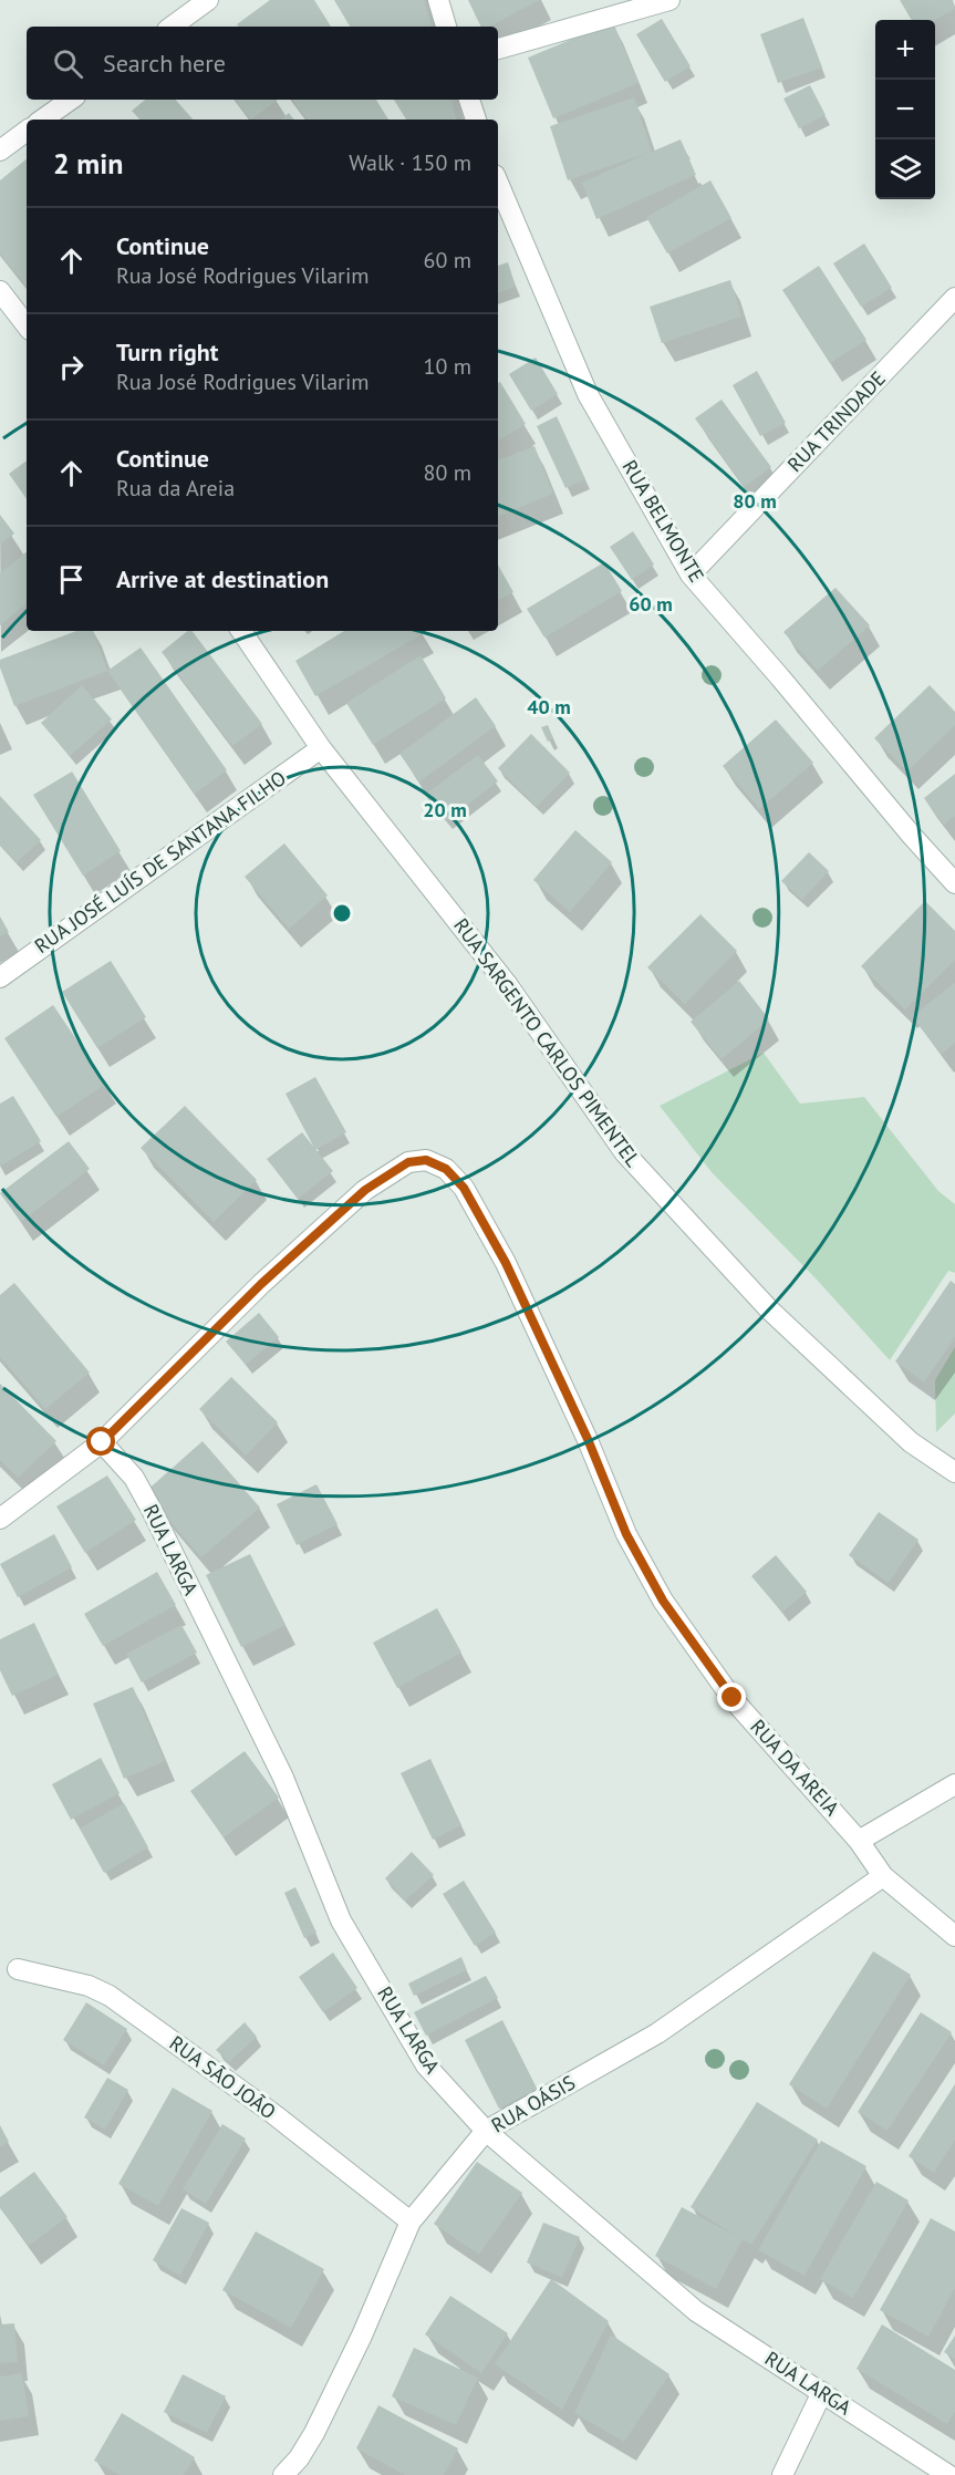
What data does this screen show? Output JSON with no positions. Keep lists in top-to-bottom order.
{
  "streets": {
    "street": [
      "RUA TRINDADE",
      "RUA BELMONTE",
      "RUA JOSÉ LUÍS DE SANTANA FILHO",
      "RUA SARGENTO CARLOS PIMENTEL",
      "RUA LARGA",
      "RUA DA AREIA",
      "RUA SÃO JOÃO",
      "RUA OÁSIS"
    ]
  },
  "crossings": [
    ["RUA TRINDADE", "RUA BELMONTE"],
    ["RUA JOSÉ LUÍS DE SANTANA FILHO", "RUA SARGENTO CARLOS PIMENTEL"],
    ["RUA LARGA", "RUA DA AREIA"],
    ["RUA LARGA", "RUA OÁSIS"],
    ["RUA DA AREIA", "RUA OÁSIS"],
    ["RUA SÃO JOÃO", "RUA OÁSIS"]
  ],
  "page": {
    "map_buttons": ["+", "−"],
    "search": "Search here",
    "heading": ["2 min", "Walk · 150 m"],
    "list": [
      ["Continue", "Rua José Rodrigues Vilarim", "60 m"],
      ["Turn right", "Rua José Rodrigues Vilarim", "10 m"],
      ["Continue", "Rua da Areia", "80 m"],
      "Arrive at destination"
    ]
  },
  "rings": [
    "80 m",
    "60 m",
    "40 m",
    "20 m"
  ]
}
